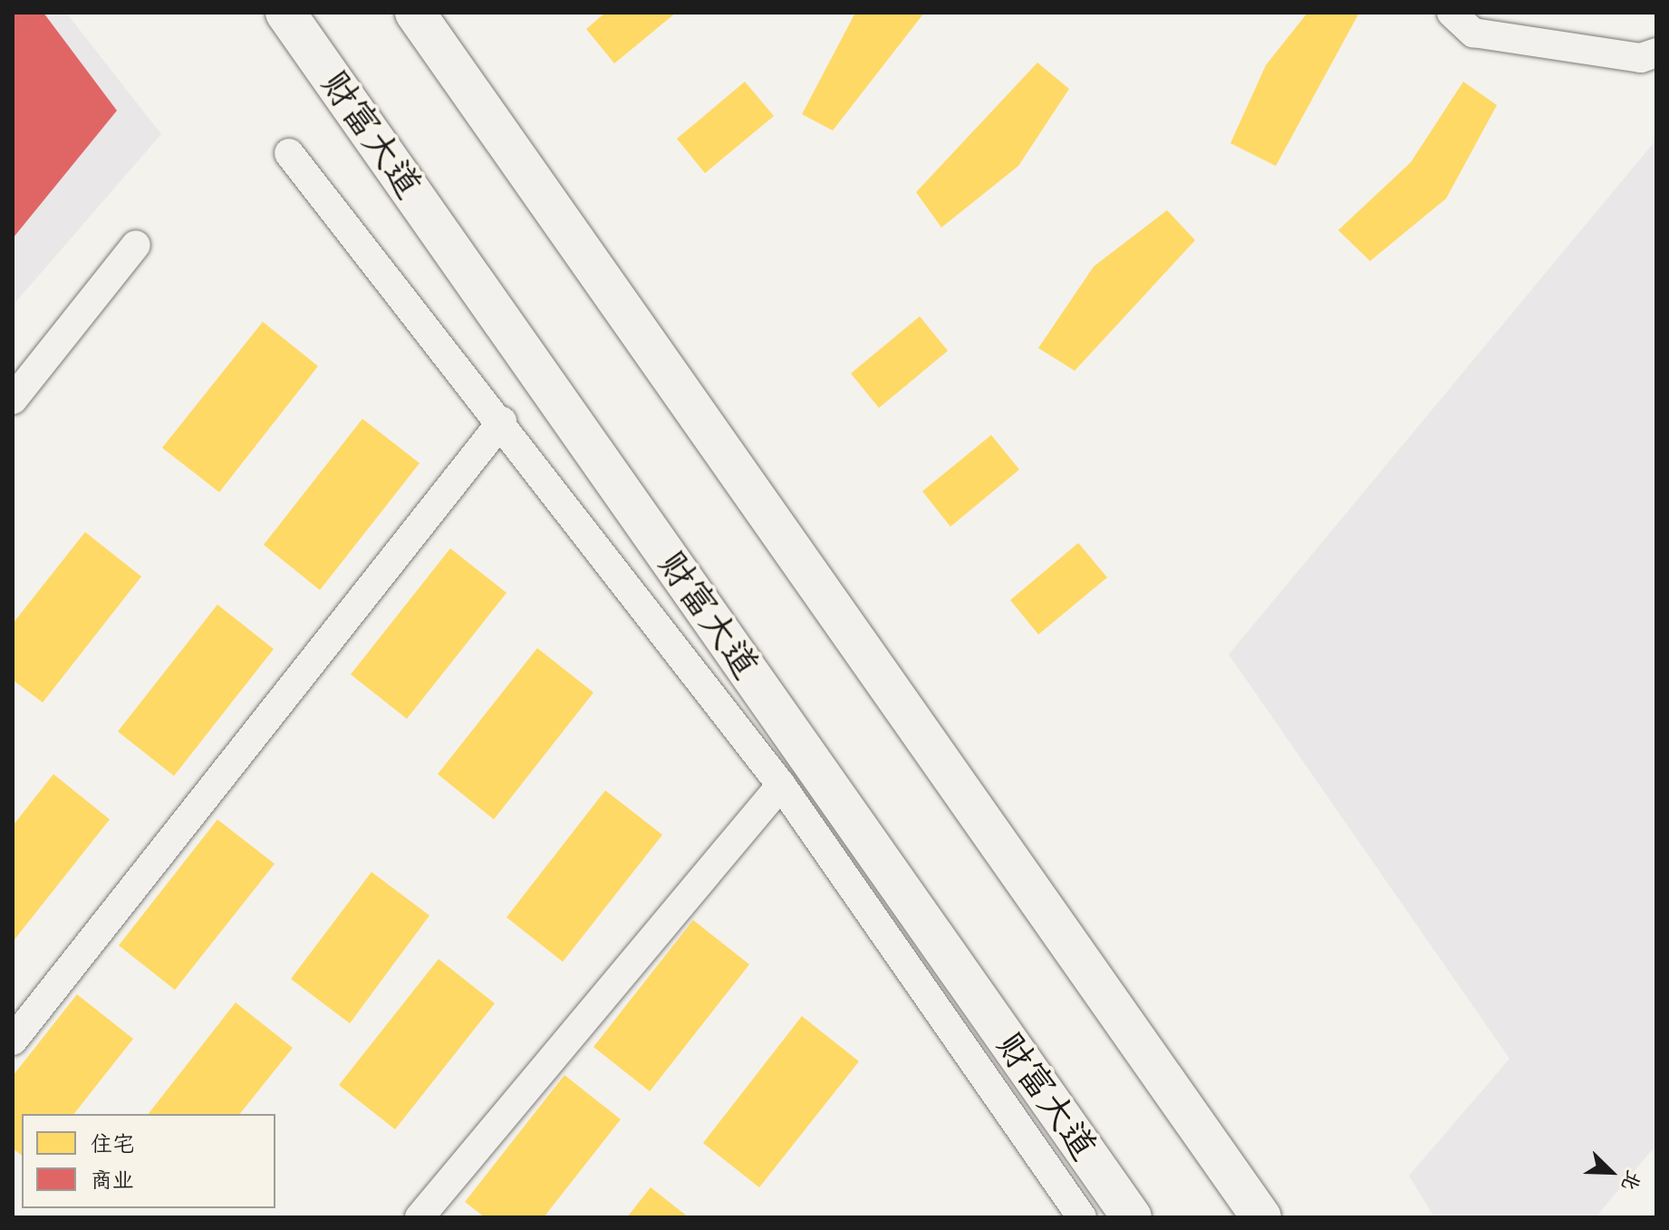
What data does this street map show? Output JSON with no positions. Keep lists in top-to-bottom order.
{
  "streets": {
    "main road": ["财富大道"]
  },
  "legend": ["住宅", "商业"],
  "north": "bottom right"
}
